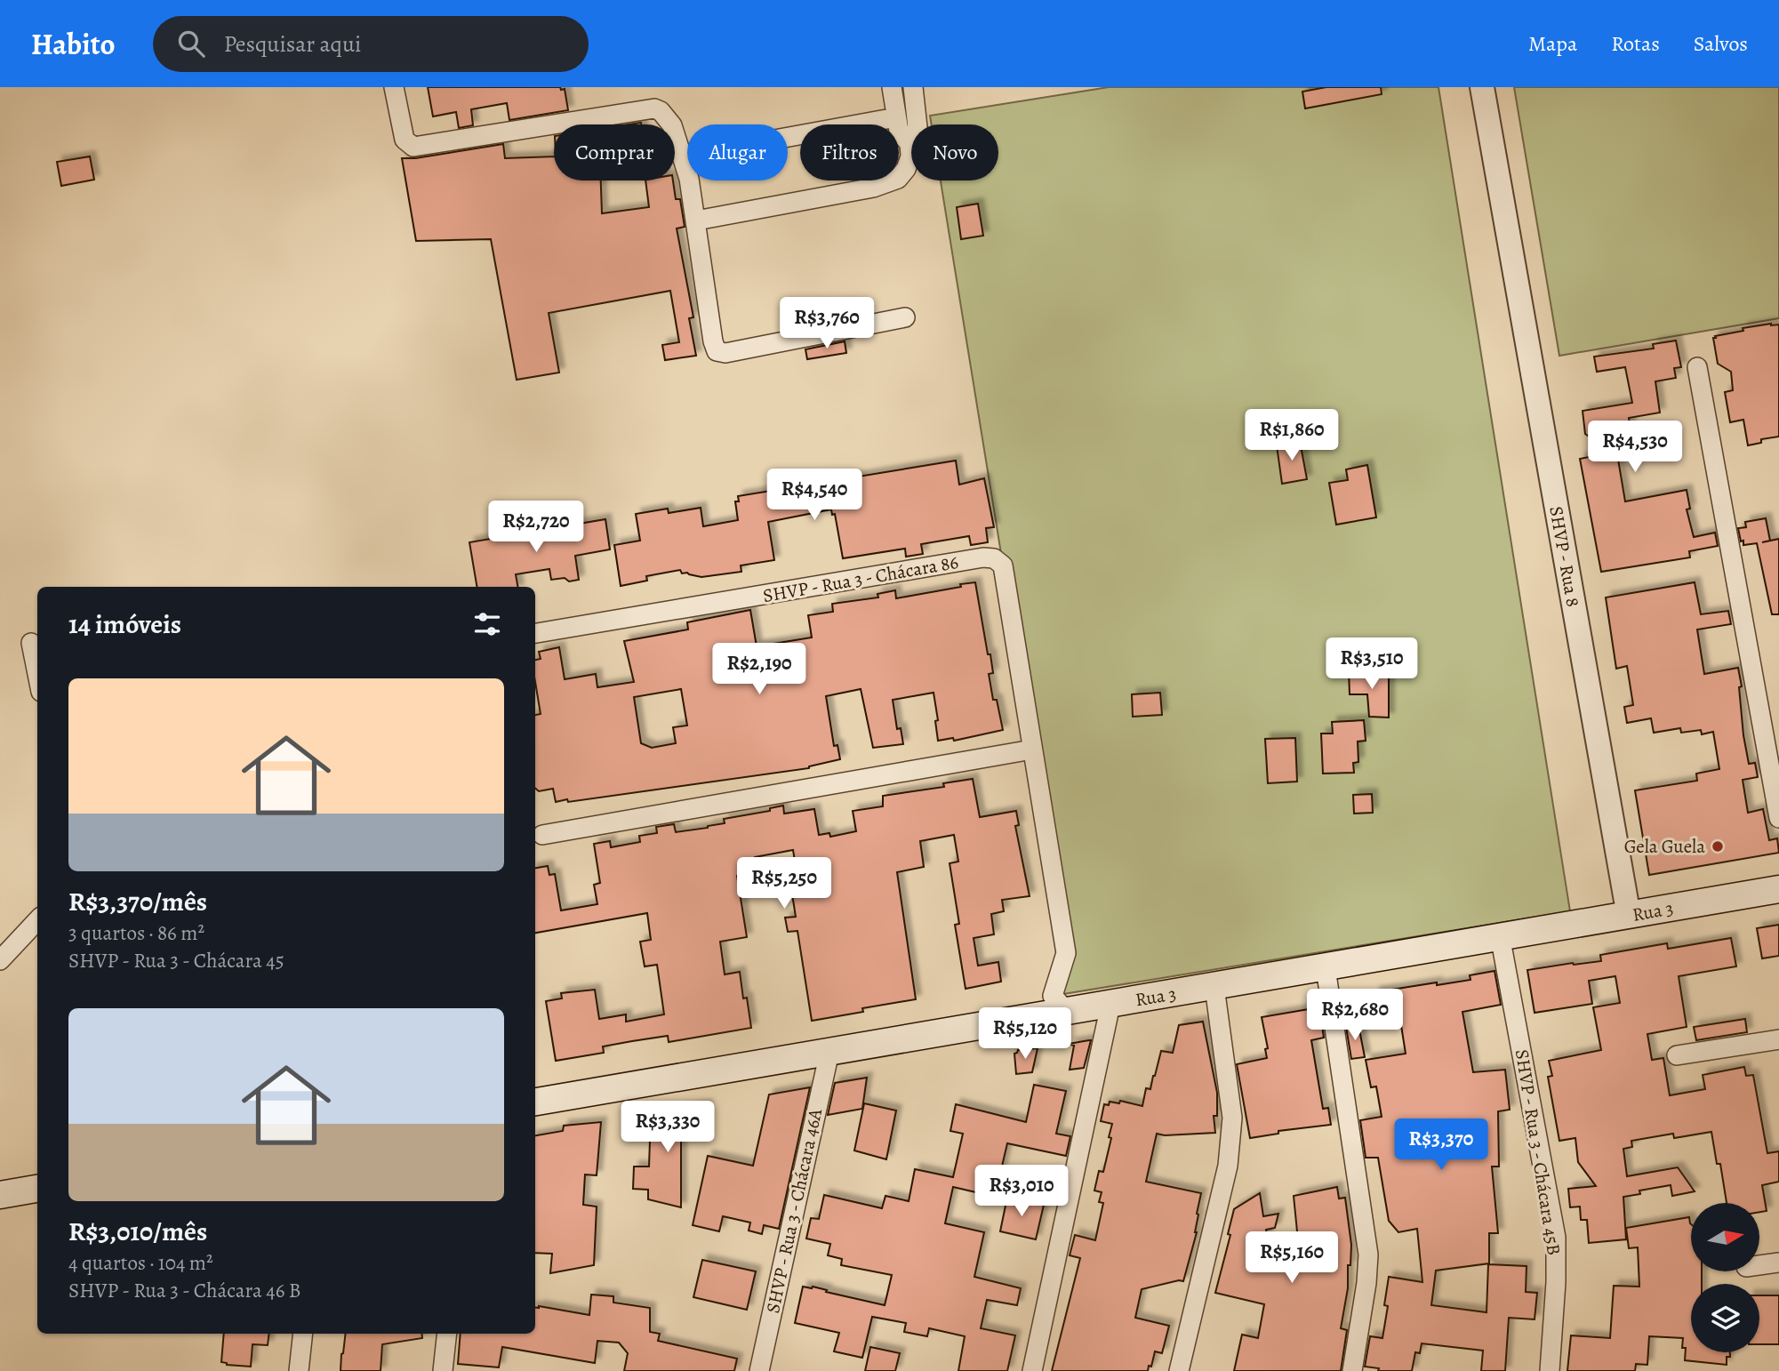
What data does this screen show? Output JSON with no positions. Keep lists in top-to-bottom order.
{
  "streets": {
    "main road": ["Rua 3"],
    "street": [
      "SHVP - Rua 8",
      "SHVP - Rua 3 - Chácara 86",
      "SHVP - Rua 3 - Chácara 45B",
      "SHVP - Rua 3 - Chácara 46A"
    ]
  },
  "crossings": [
    ["SHVP - Rua 8", "Rua 3"],
    ["SHVP - Rua 3 - Chácara 86", "Rua 3"],
    ["Rua 3", "SHVP - Rua 3 - Chácara 45B"],
    ["Rua 3", "SHVP - Rua 3 - Chácara 46A"]
  ],
  "places": ["Gela Guela"],
  "north": "right",
  "page": {
    "header": "Habito",
    "search": "Pesquisar aqui",
    "nav": ["Mapa", "Rotas", "Salvos"],
    "chip": [
      "Comprar",
      "Alugar",
      "Filtros",
      "Novo"
    ],
    "price": [
      "R$3,760",
      "R$1,860",
      "R$4,530",
      "R$4,540",
      "R$2,720",
      "R$3,510",
      "R$2,190",
      "R$5,250",
      "R$2,680",
      "R$5,120",
      "R$3,330",
      "R$3,370",
      "R$3,010",
      "R$5,160"
    ],
    "heading": "14 imóveis",
    "list": [
      {
        "name": "R$3,370/mês",
        "note": "3 quartos · 86 m² · SHVP - Rua 3 - Chácara 45"
      },
      {
        "name": "R$3,010/mês",
        "note": "4 quartos · 104 m² · SHVP - Rua 3 - Chácara 46 B"
      }
    ]
  }
}
